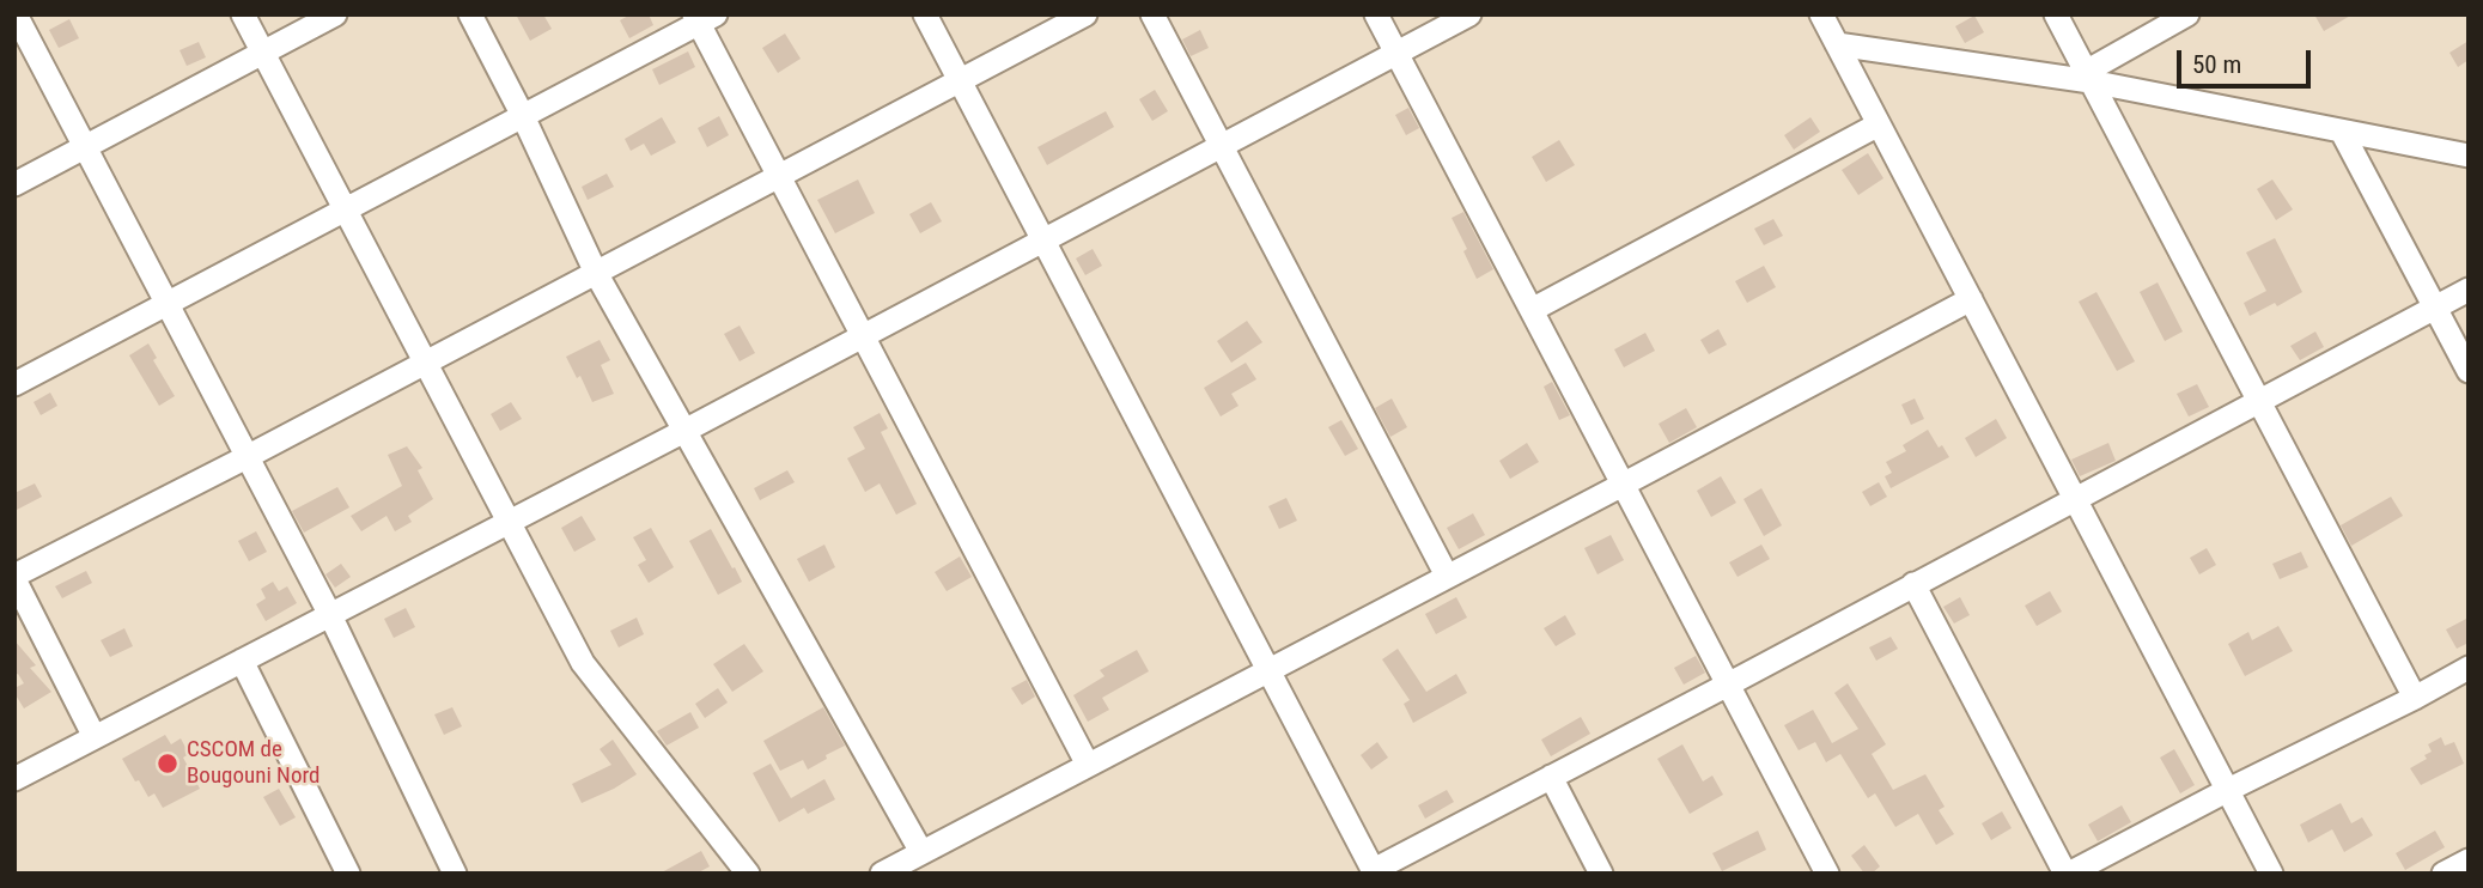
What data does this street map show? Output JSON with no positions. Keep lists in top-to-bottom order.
{
  "places": ["CSCOM de Bougouni Nord"],
  "scale_bar": "50 m"
}
